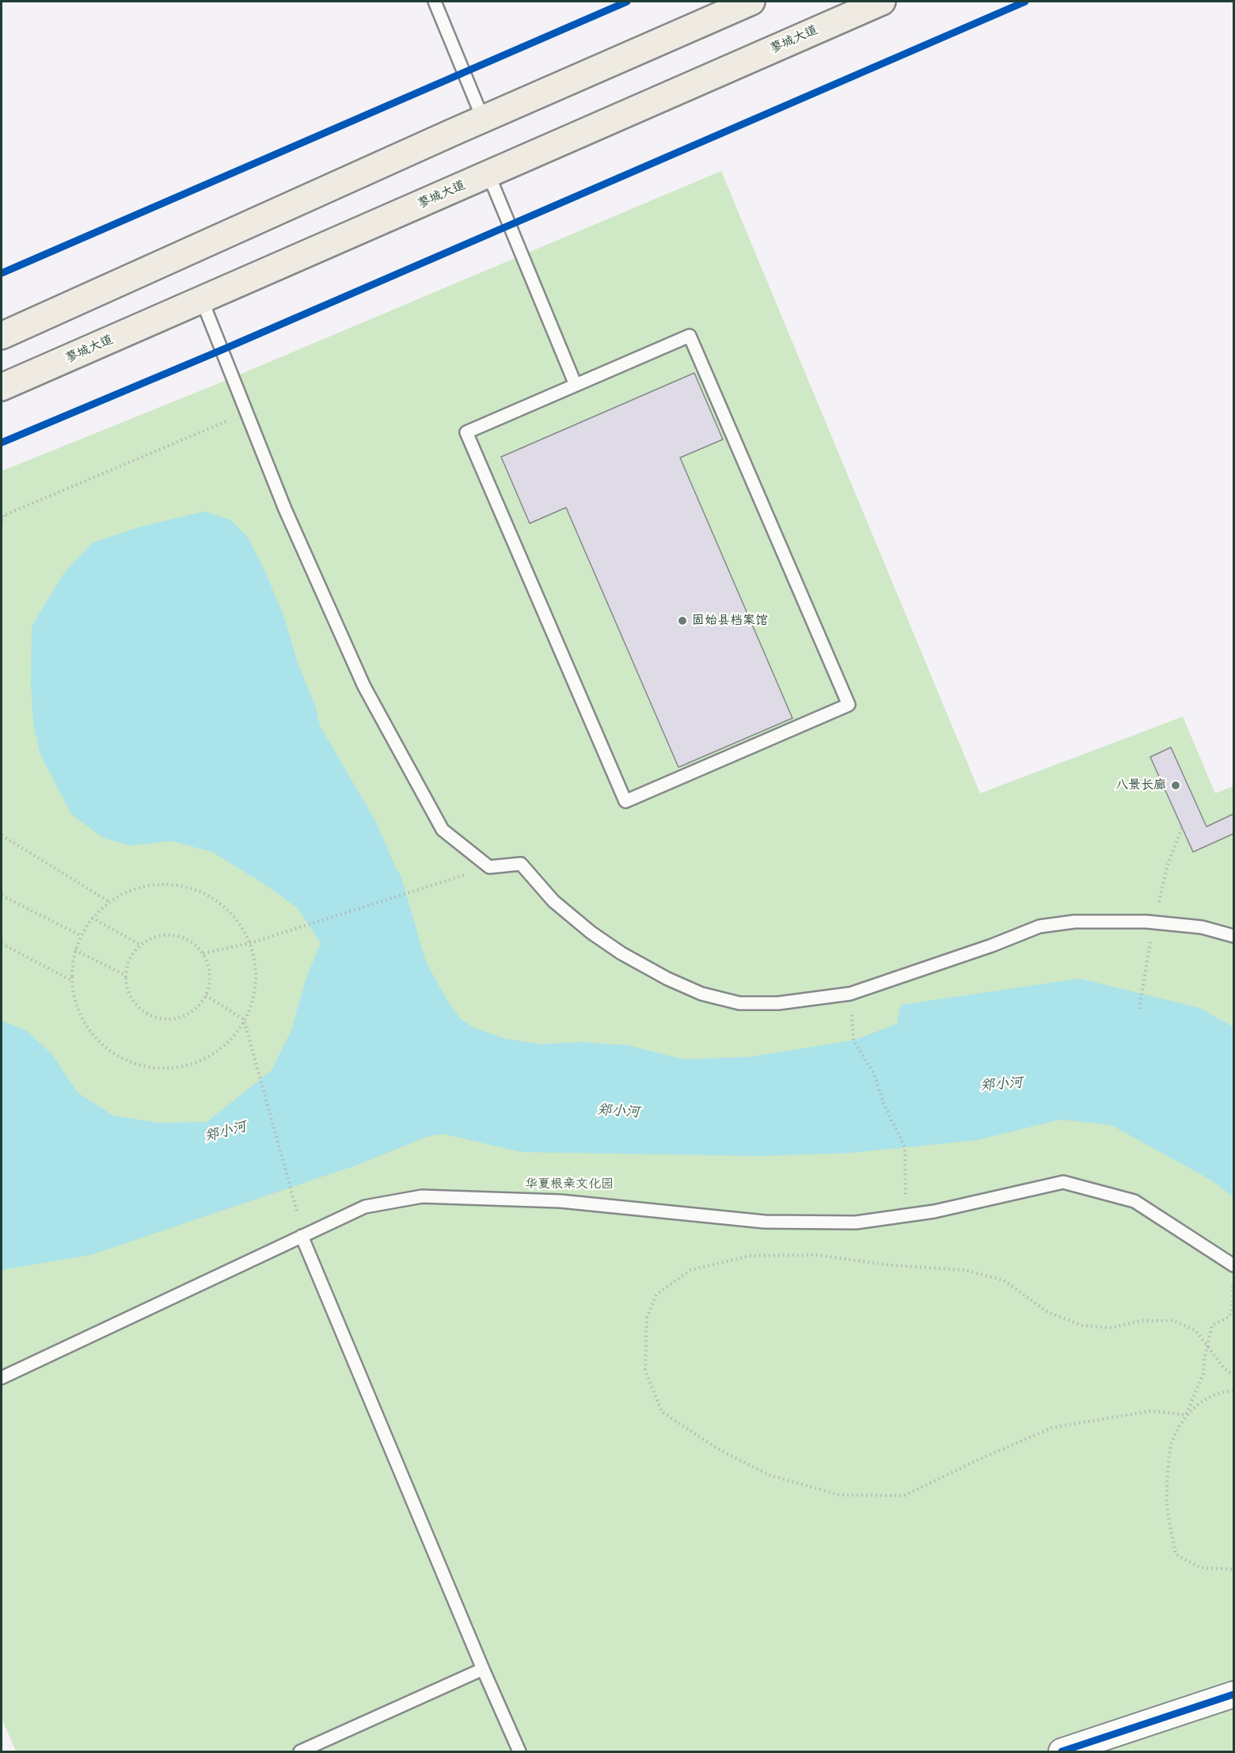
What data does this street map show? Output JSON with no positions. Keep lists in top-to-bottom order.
{
  "streets": {
    "main road": ["蓼城大道"]
  },
  "water": ["郑小河"],
  "parks": ["华夏根亲文化园"],
  "places": ["固始县档案馆", "八景长廊"]
}
